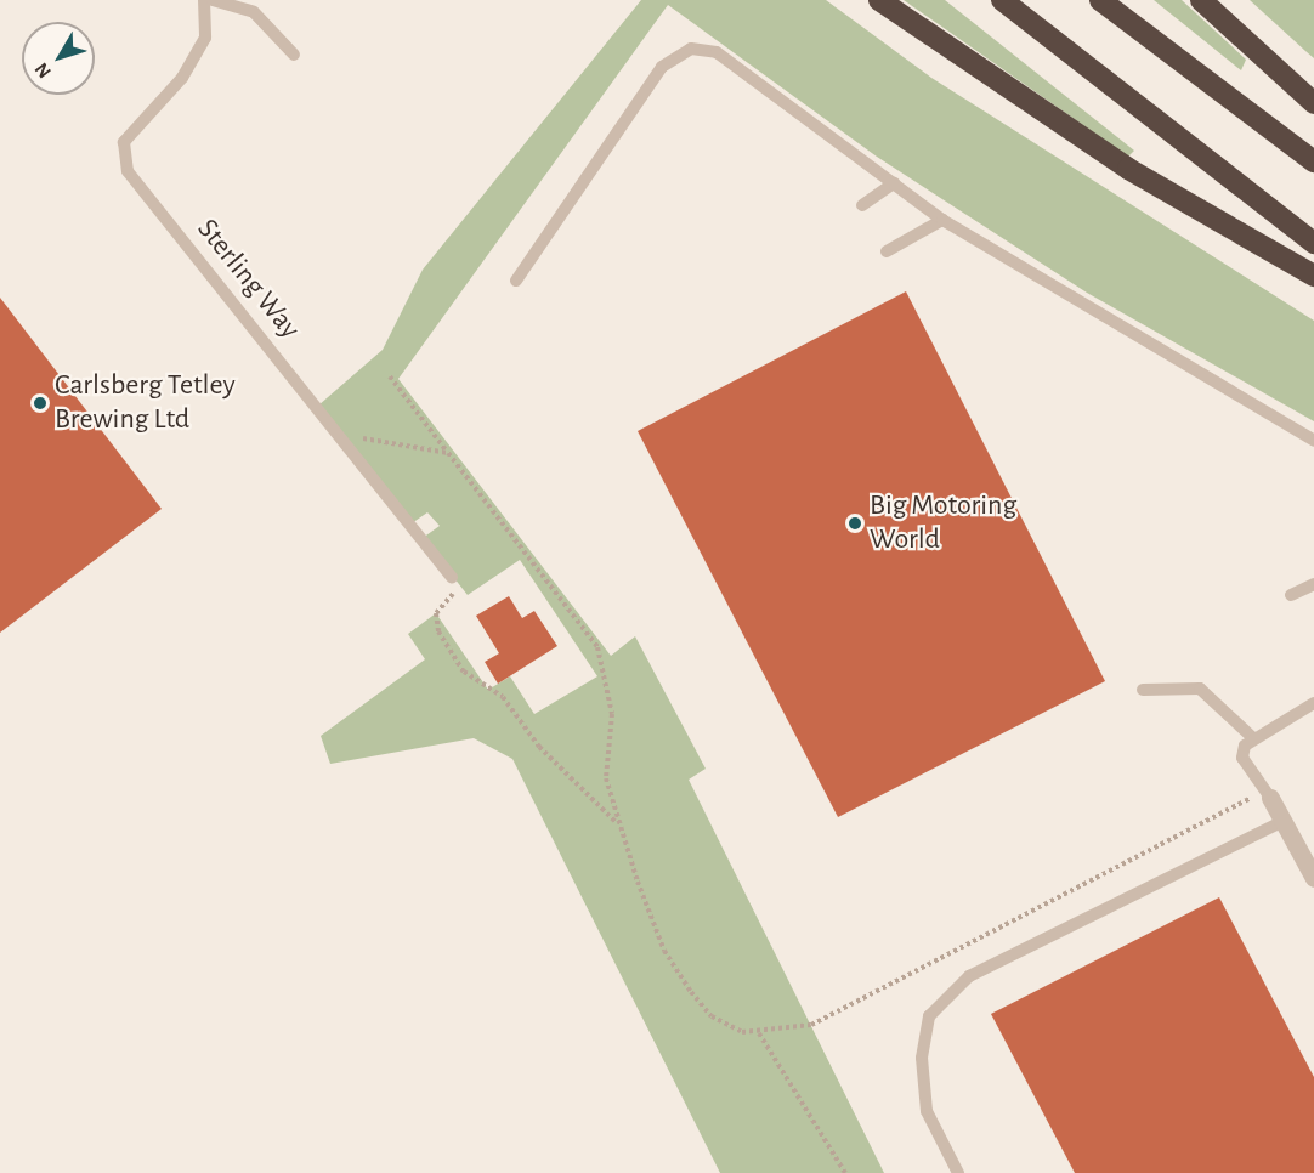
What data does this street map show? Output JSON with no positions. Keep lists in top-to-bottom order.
{
  "streets": {
    "lane": ["Sterling Way"]
  },
  "places": ["Carlsberg Tetley Brewing Ltd", "Big Motoring World"],
  "north": "bottom left"
}
